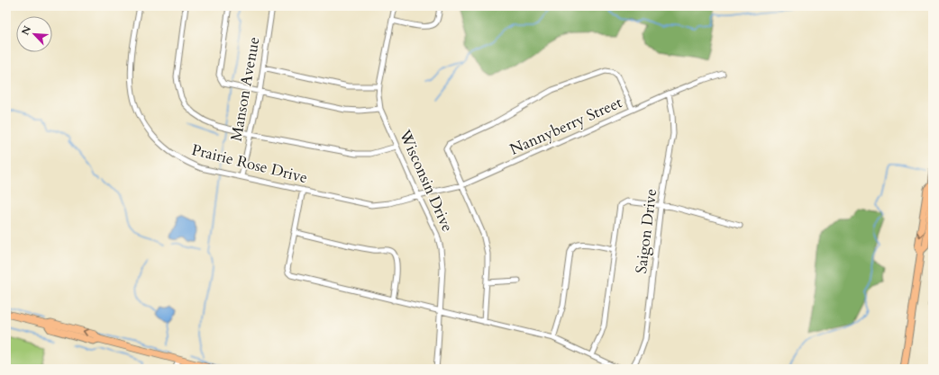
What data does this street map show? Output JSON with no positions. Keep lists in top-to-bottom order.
{
  "streets": {
    "street": [
      "Manson Avenue",
      "Nannyberry Street",
      "Prairie Rose Drive",
      "Wisconsin Drive",
      "Saigon Drive"
    ]
  },
  "crossings": [
    ["Manson Avenue", "Prairie Rose Drive"],
    ["Nannyberry Street", "Prairie Rose Drive"],
    ["Nannyberry Street", "Wisconsin Drive"],
    ["Nannyberry Street", "Saigon Drive"],
    ["Prairie Rose Drive", "Wisconsin Drive"]
  ],
  "north": "top left"
}
